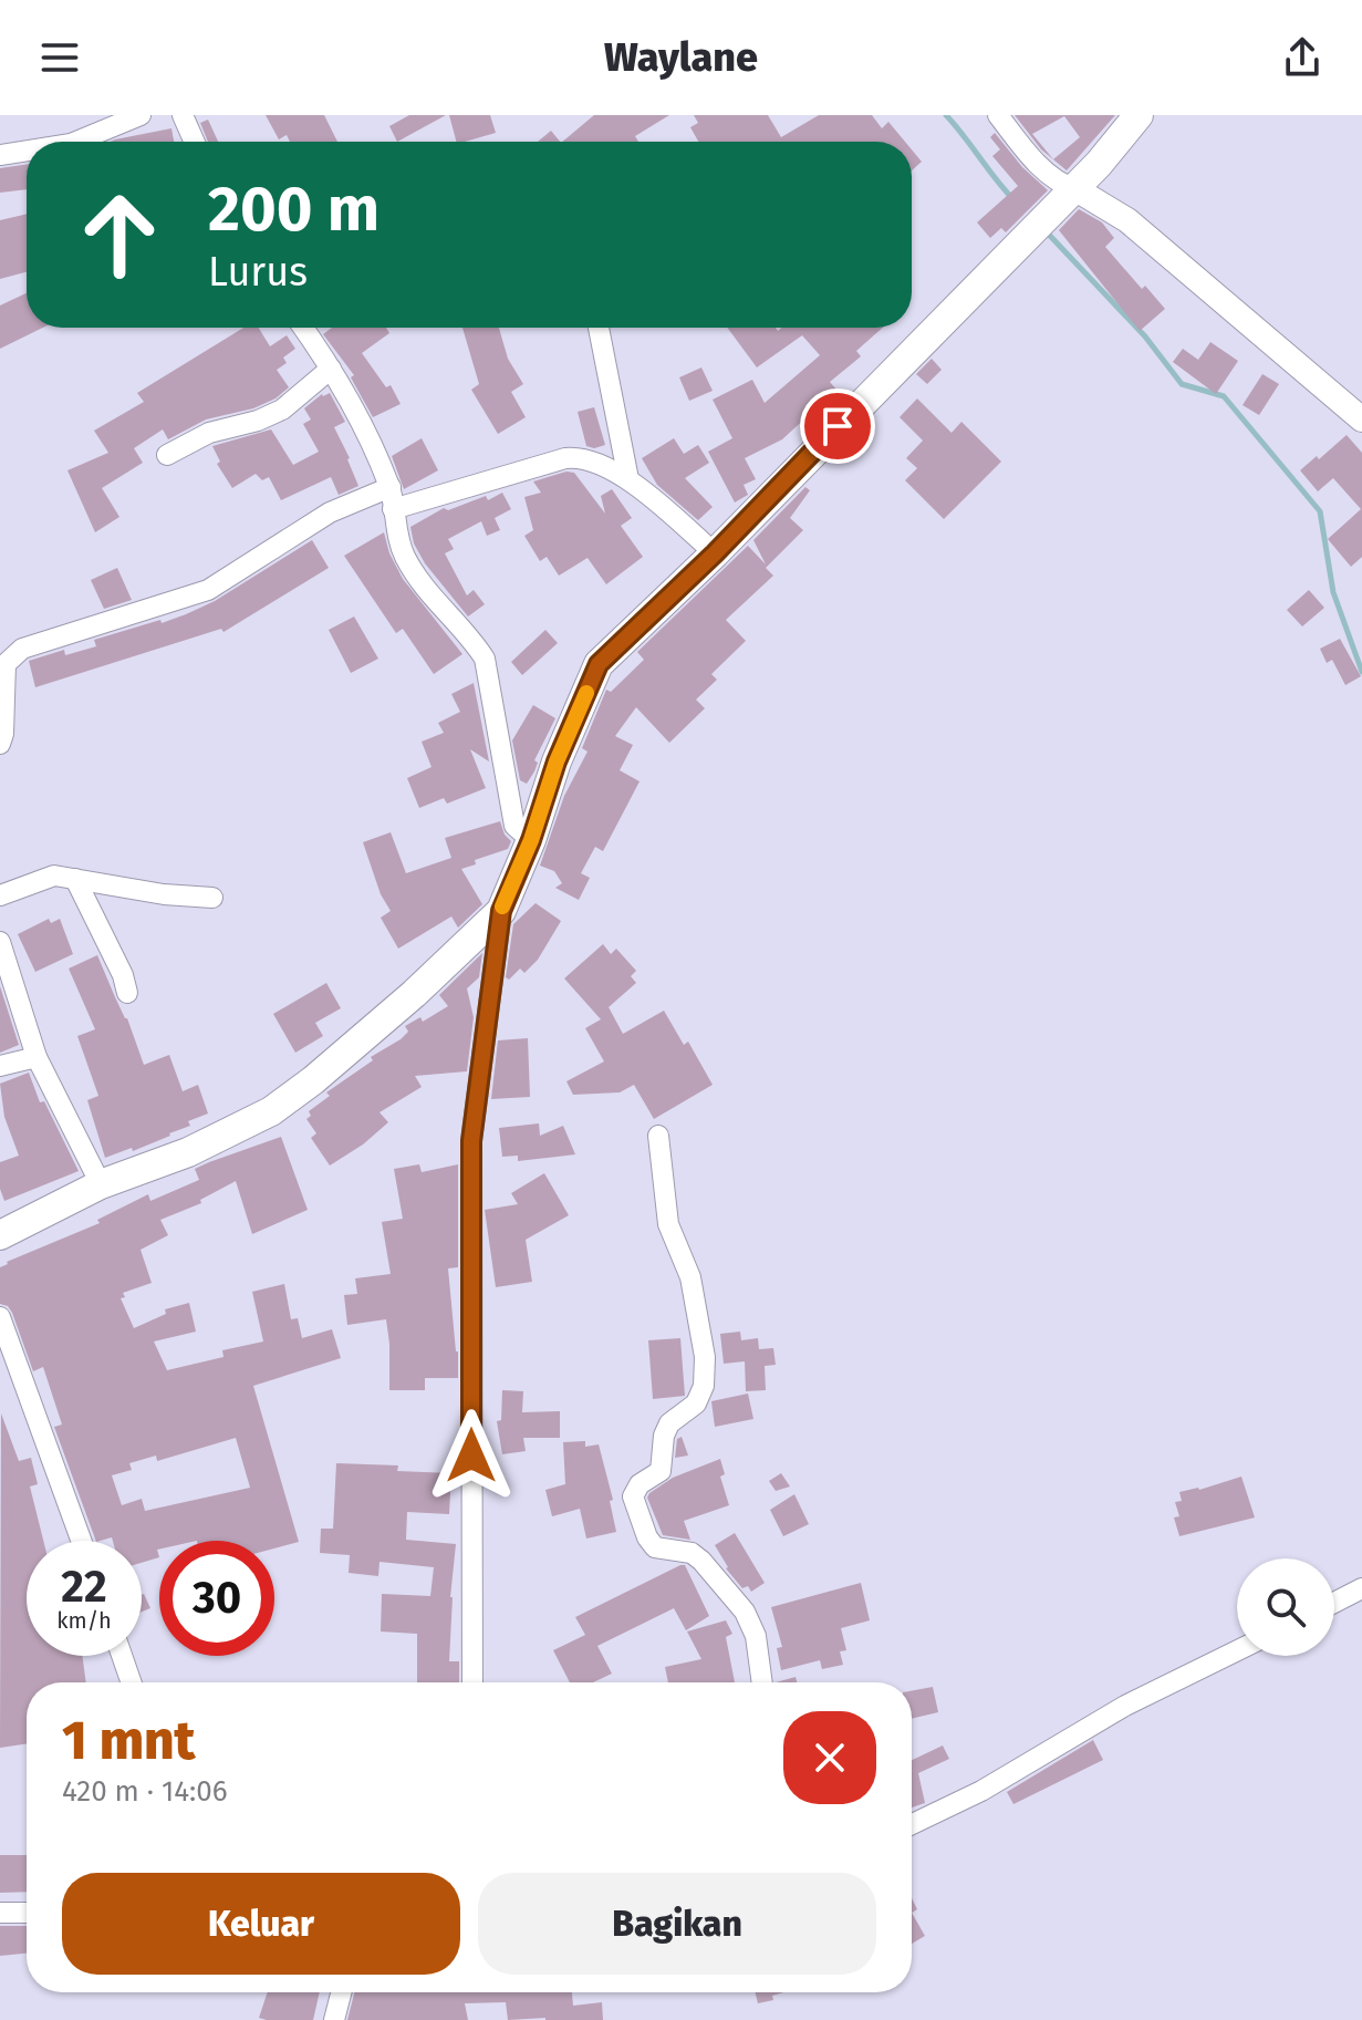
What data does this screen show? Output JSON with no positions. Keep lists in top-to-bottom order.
{
  "page": {
    "header": "Waylane",
    "turn": ["200 m", "Lurus"],
    "speed": "22 km/h",
    "limit": "30",
    "heading": ["1 mnt", "420 m · 14:06"],
    "buttons": ["Keluar", "Bagikan"]
  }
}
